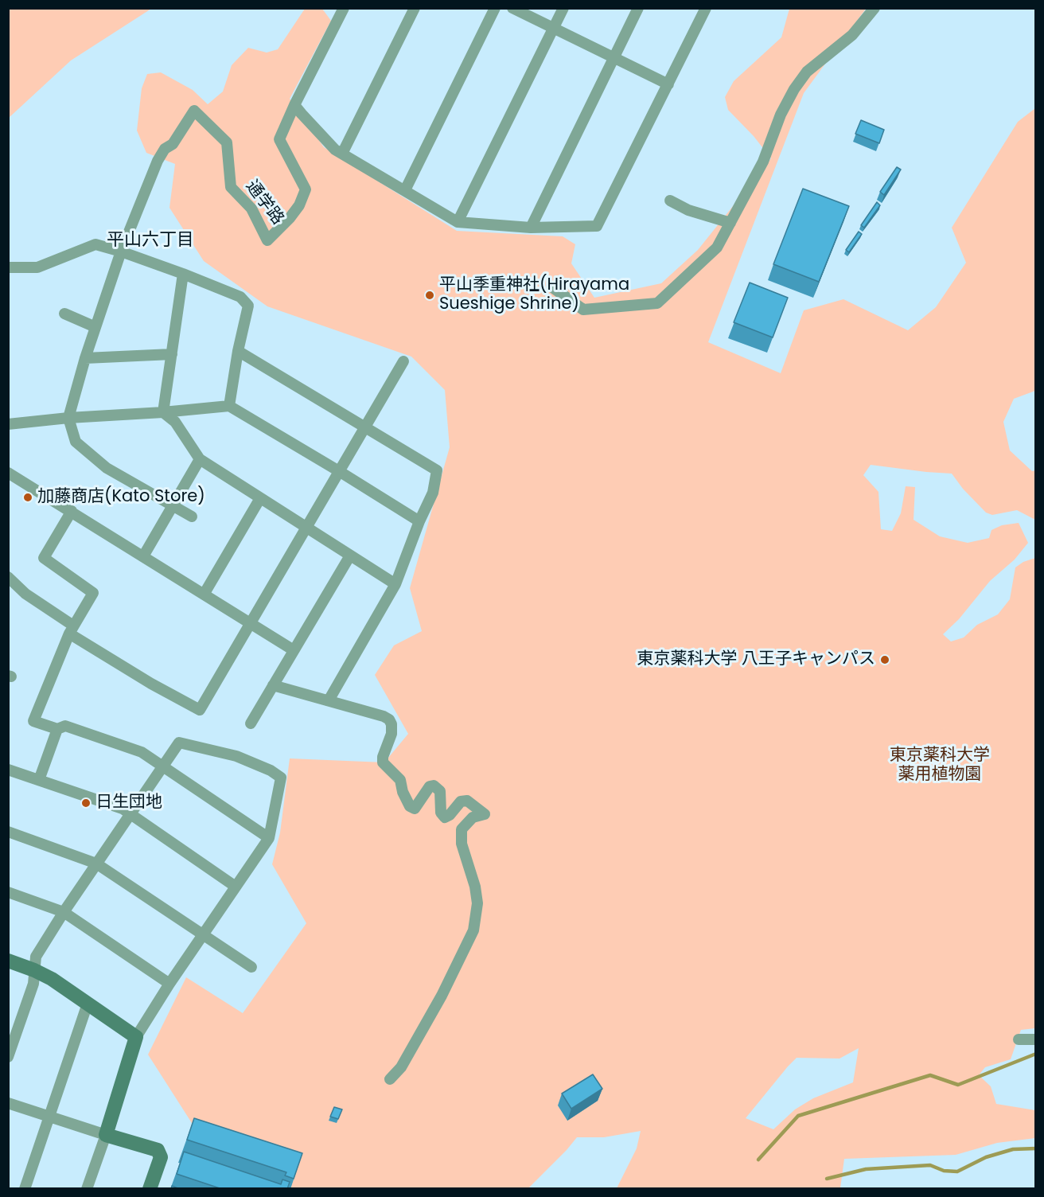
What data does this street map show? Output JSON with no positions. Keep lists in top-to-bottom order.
{
  "streets": {
    "street": ["通学路"]
  },
  "districts": ["平山六丁目"],
  "parks": ["東京薬科大学 薬用植物園"],
  "places": [
    "平山季重神社(Hirayama Sueshige Shrine)",
    "加藤商店(Kato Store)",
    "東京薬科大学 八王子キャンパス",
    "日生団地"
  ]
}
